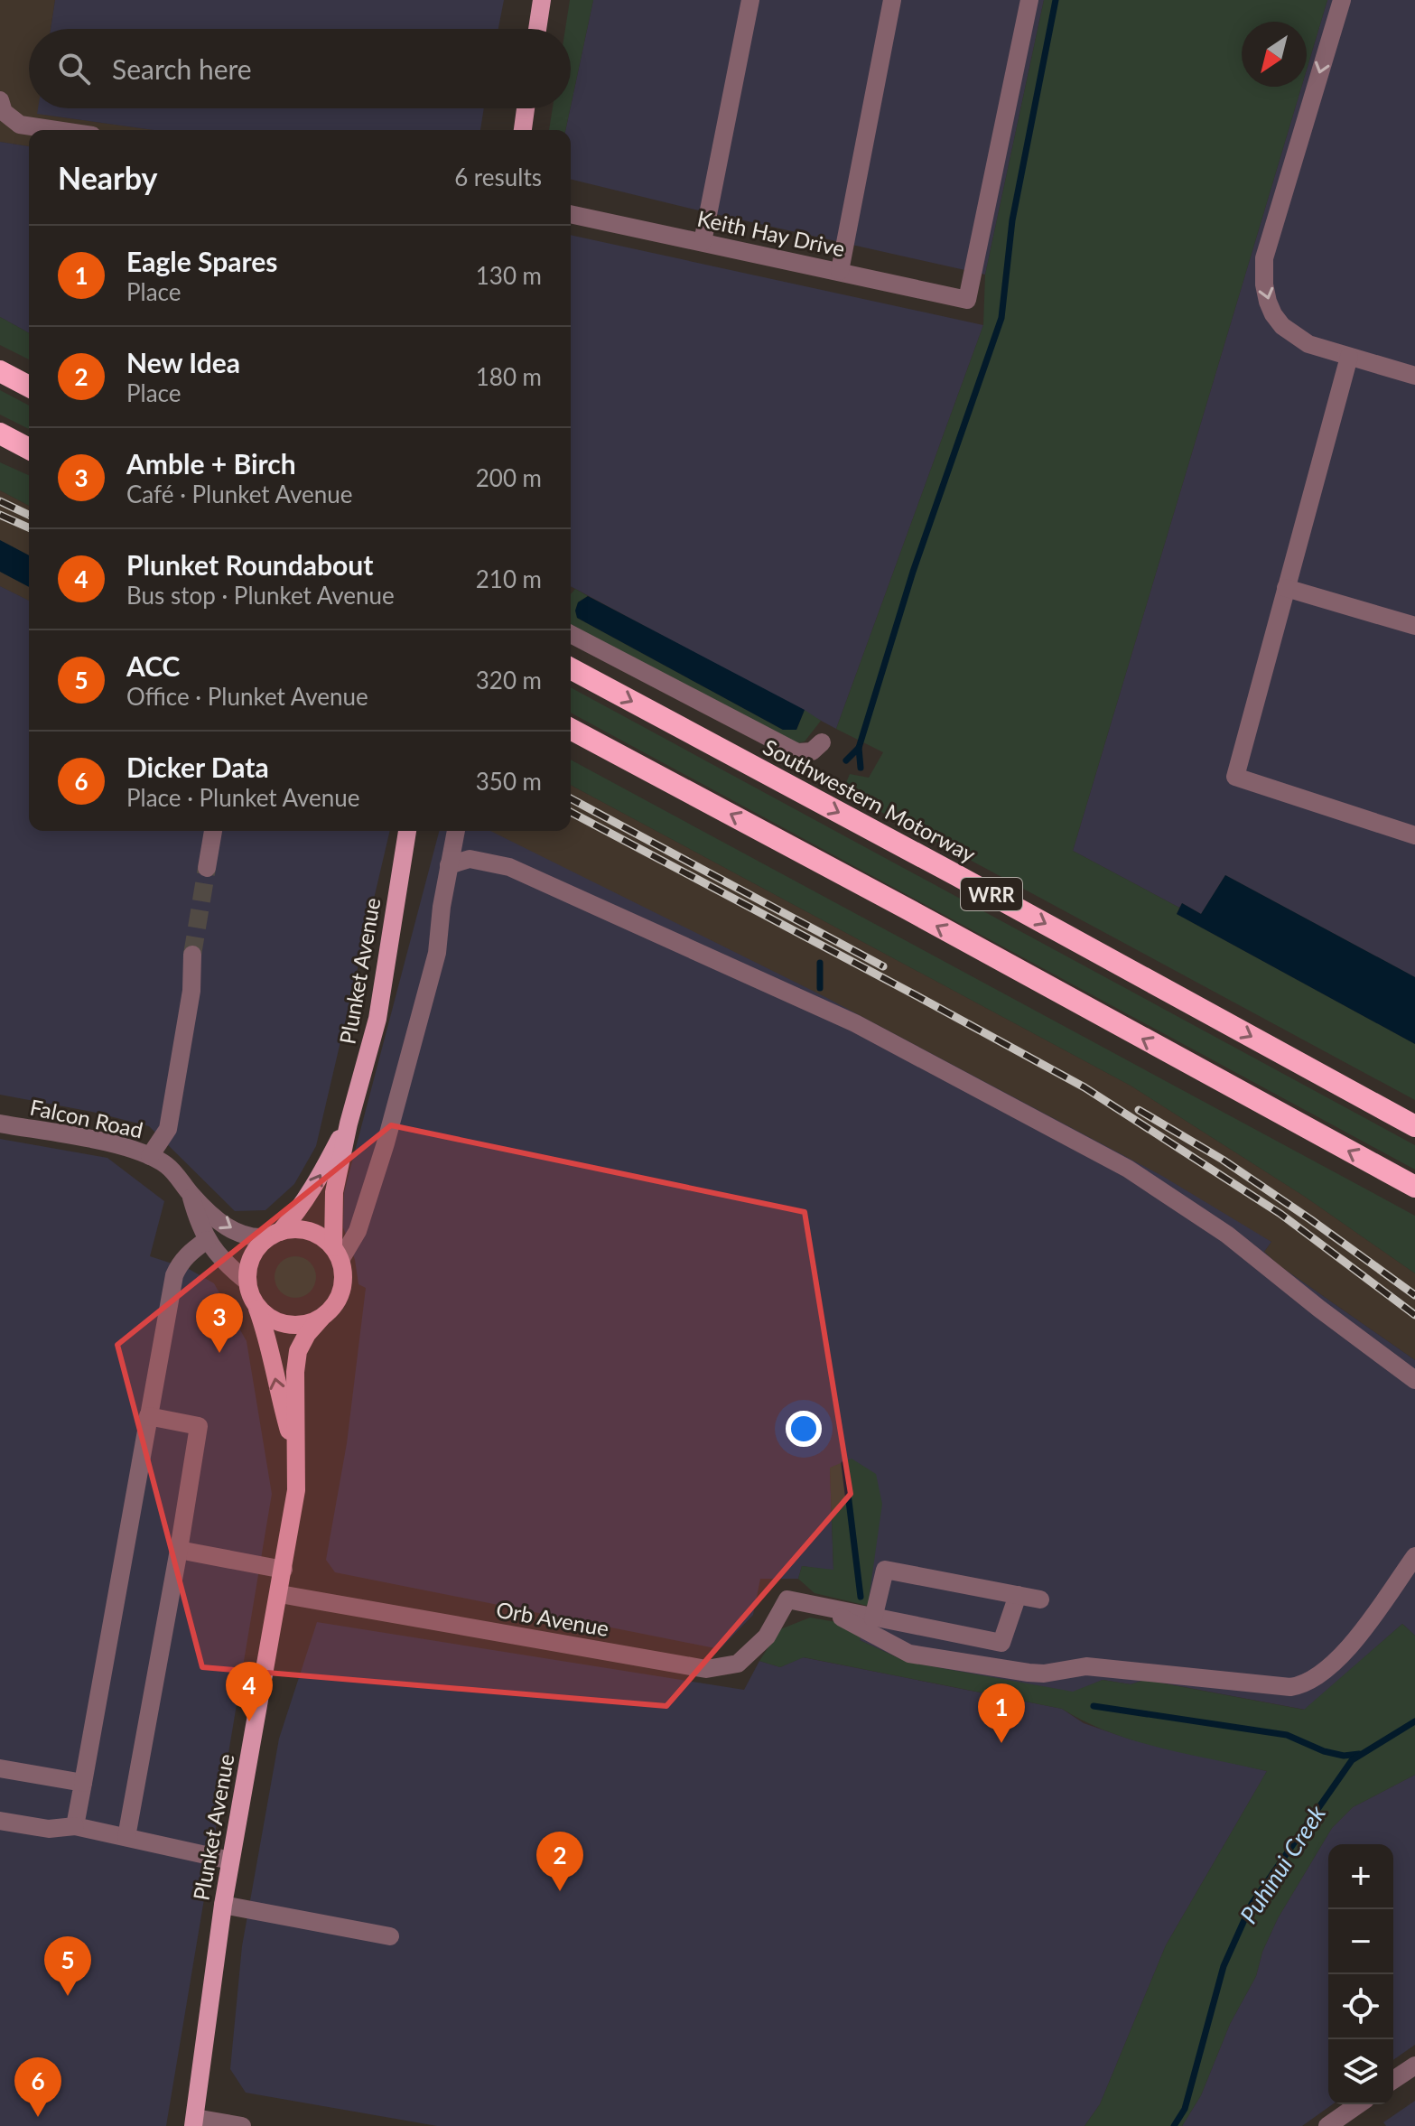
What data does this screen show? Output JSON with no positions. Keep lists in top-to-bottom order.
{
  "streets": {
    "highway": ["Southwestern Motorway", "WRR"],
    "main road": ["Plunket Avenue"],
    "street": ["Keith Hay Drive", "Falcon Road", "Orb Avenue"]
  },
  "crossings": [
    ["Plunket Avenue", "Falcon Road"],
    ["Plunket Avenue", "Orb Avenue"]
  ],
  "water": ["Puhinui Creek"],
  "north": "bottom left",
  "page": {
    "search": "Search here",
    "heading": ["Nearby", "6 results"],
    "list": [
      {
        "mark": "1",
        "name": "Eagle Spares",
        "note": "Place",
        "value": "130 m"
      },
      {
        "mark": "2",
        "name": "New Idea",
        "note": "Place",
        "value": "180 m"
      },
      {
        "mark": "3",
        "name": "Amble + Birch",
        "note": "Café · Plunket Avenue",
        "value": "200 m"
      },
      {
        "mark": "4",
        "name": "Plunket Roundabout",
        "note": "Bus stop · Plunket Avenue",
        "value": "210 m"
      },
      {
        "mark": "5",
        "name": "ACC",
        "note": "Office · Plunket Avenue",
        "value": "320 m"
      },
      {
        "mark": "6",
        "name": "Dicker Data",
        "note": "Place · Plunket Avenue",
        "value": "350 m"
      }
    ],
    "pins": [
      "3",
      "4",
      "1",
      "2",
      "5",
      "6"
    ],
    "map_buttons": ["+", "−"]
  }
}
